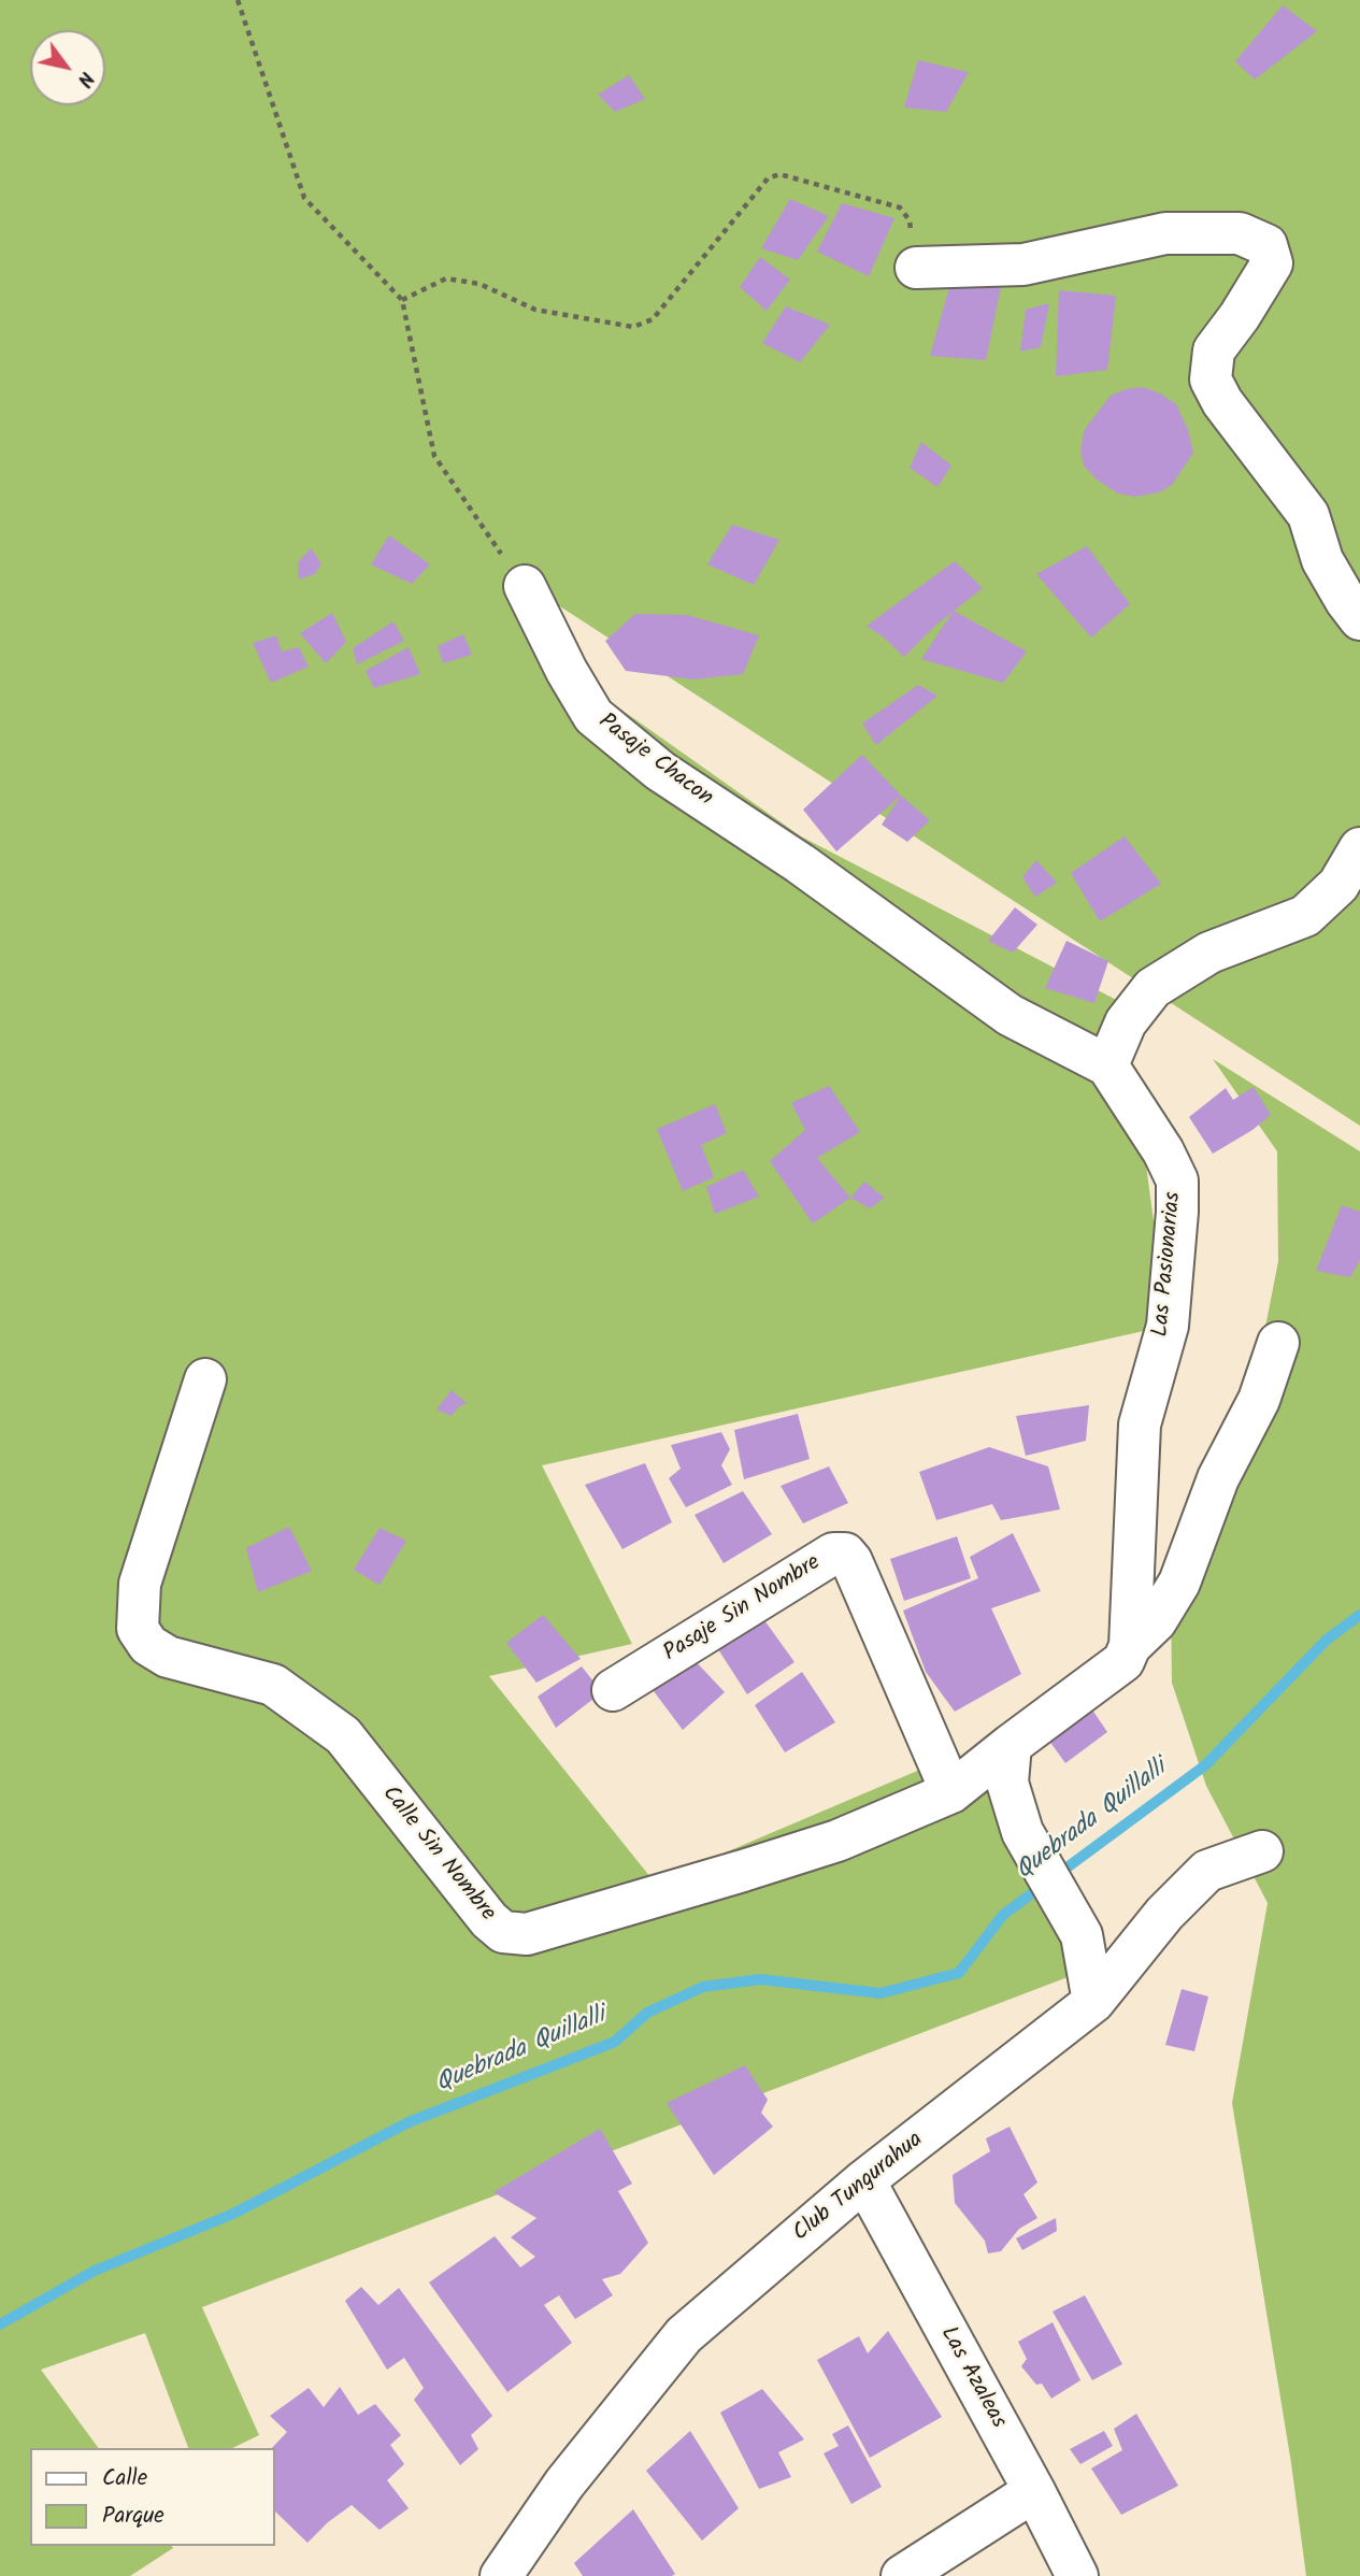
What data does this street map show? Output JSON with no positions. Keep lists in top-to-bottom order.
{
  "streets": {
    "street": [
      "Pasaje Chacon",
      "Las Pasionarias",
      "Pasaje Sin Nombre",
      "Calle Sin Nombre",
      "Club Tungurahua",
      "Las Azaleas"
    ]
  },
  "crossings": [
    ["Pasaje Chacon", "Las Pasionarias"],
    ["Pasaje Sin Nombre", "Calle Sin Nombre"],
    ["Club Tungurahua", "Las Azaleas"]
  ],
  "water": ["Quebrada Quillalli"],
  "legend": ["Calle", "Parque"],
  "north": "bottom right"
}
